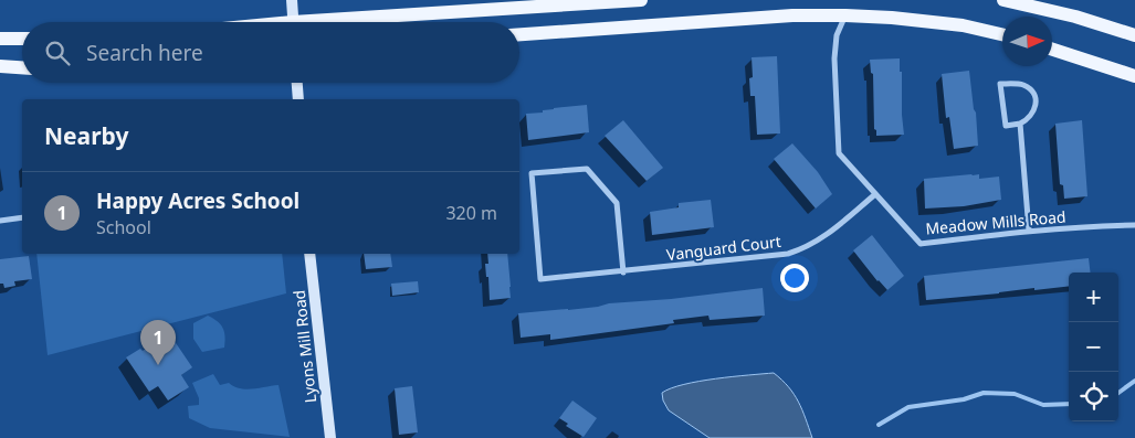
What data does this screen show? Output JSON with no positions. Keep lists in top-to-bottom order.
{
  "streets": {
    "main road": ["Lyons Mill Road"],
    "street": ["Meadow Mills Road", "Vanguard Court"]
  },
  "crossings": [
    ["Meadow Mills Road", "Vanguard Court"]
  ],
  "north": "right",
  "page": {
    "search": "Search here",
    "heading": "Nearby",
    "list": [
      {
        "mark": "1",
        "name": "Happy Acres School",
        "note": "School",
        "value": "320 m"
      }
    ],
    "map_buttons": ["+", "−"],
    "pins": "1"
  }
}
